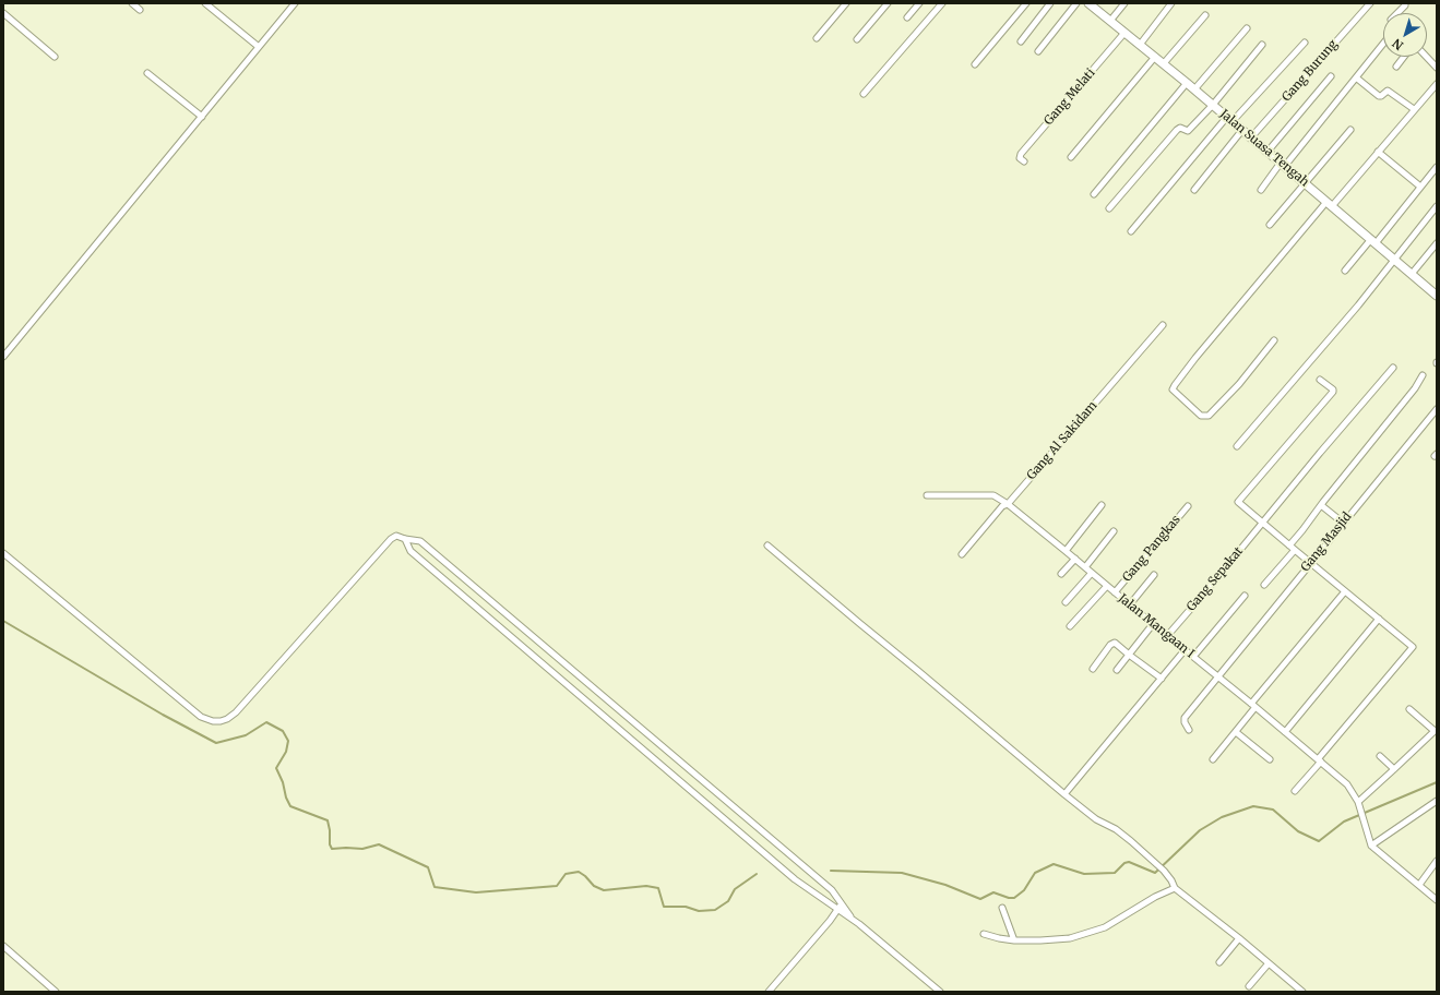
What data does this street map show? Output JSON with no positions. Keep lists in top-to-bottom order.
{
  "streets": {
    "street": [
      "Gang Burung",
      "Gang Melati",
      "Jalan Suasa Tengah",
      "Gang Al Sakidam",
      "Gang Masjid",
      "Gang Pangkas",
      "Gang Sepakat",
      "Jalan Mangaan I"
    ]
  },
  "crossings": [
    ["Gang Burung", "Jalan Suasa Tengah"],
    ["Gang Melati", "Jalan Suasa Tengah"],
    ["Gang Al Sakidam", "Jalan Mangaan I"],
    ["Gang Masjid", "Jalan Mangaan I"],
    ["Gang Pangkas", "Jalan Mangaan I"],
    ["Gang Sepakat", "Jalan Mangaan I"]
  ],
  "north": "bottom left"
}
